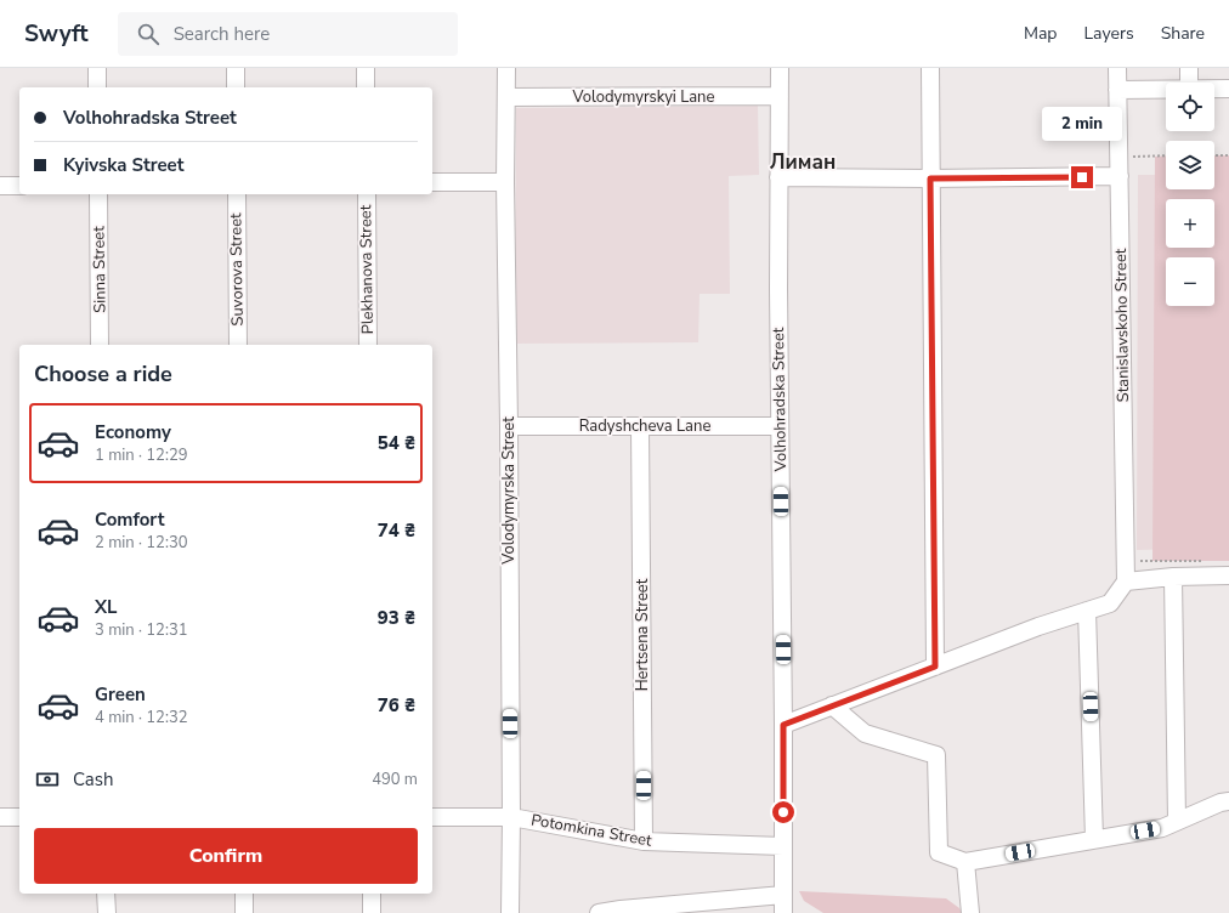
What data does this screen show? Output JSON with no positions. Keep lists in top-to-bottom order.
{
  "streets": {
    "street": [
      "Volodymyrskyi Lane",
      "Sinna Street",
      "Suvorova Street",
      "Plekhanova Street",
      "Stanislavskoho Street",
      "Volhohradska Street",
      "Radyshcheva Lane",
      "Volodymyrska Street",
      "Hertsena Street",
      "Potomkina Street"
    ]
  },
  "crossings": [
    ["Volodymyrskyi Lane", "Volhohradska Street"],
    ["Volodymyrskyi Lane", "Volodymyrska Street"],
    ["Volhohradska Street", "Radyshcheva Lane"],
    ["Volhohradska Street", "Potomkina Street"],
    ["Radyshcheva Lane", "Volodymyrska Street"],
    ["Radyshcheva Lane", "Hertsena Street"],
    ["Volodymyrska Street", "Potomkina Street"],
    ["Hertsena Street", "Potomkina Street"]
  ],
  "districts": ["Лиман"],
  "page": {
    "header": "Swyft",
    "search": "Search here",
    "nav": ["Map", "Layers", "Share"],
    "map_buttons": ["+", "−"],
    "banner": ["Volhohradska Street", "Kyivska Street"],
    "bubble": "2 min",
    "heading": "Choose a ride",
    "list": [
      {
        "name": "Economy",
        "note": "1 min · 12:29",
        "value": "54 ₴"
      },
      {
        "name": "Comfort",
        "note": "2 min · 12:30",
        "value": "74 ₴"
      },
      {
        "name": "XL",
        "note": "3 min · 12:31",
        "value": "93 ₴"
      },
      {
        "name": "Green",
        "note": "4 min · 12:32",
        "value": "76 ₴"
      }
    ],
    "pay": ["Cash", "490 m"],
    "buttons": "Confirm"
  }
}
